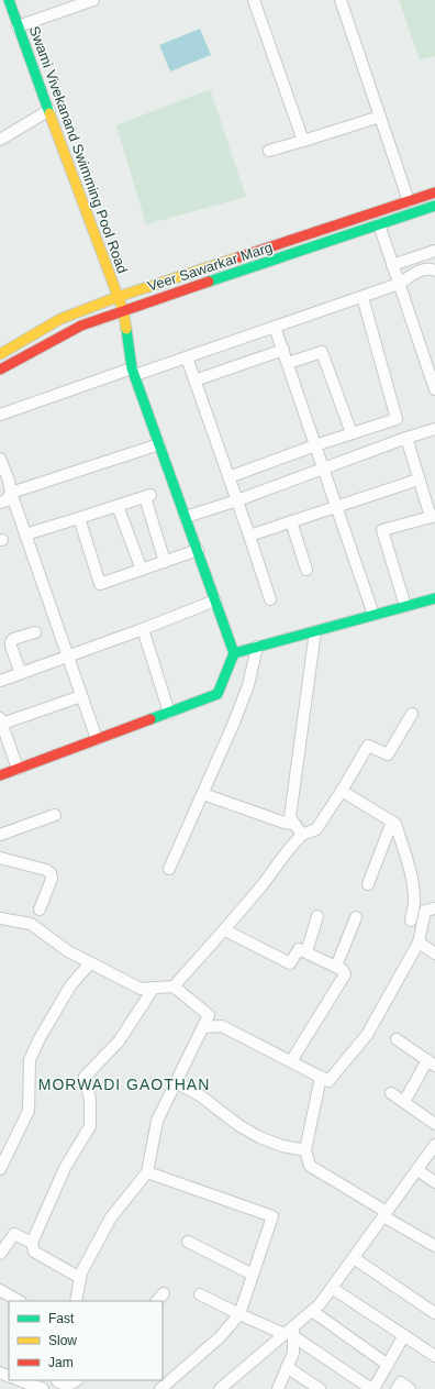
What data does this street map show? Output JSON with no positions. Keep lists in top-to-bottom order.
{
  "streets": {
    "street": ["Swami Vivekanand Swimming Pool Road", "Veer Sawarkar Marg"]
  },
  "crossings": [
    ["Swami Vivekanand Swimming Pool Road", "Veer Sawarkar Marg"]
  ],
  "districts": ["MORWADI GAOTHAN"],
  "legend": ["Fast", "Slow", "Jam"]
}
